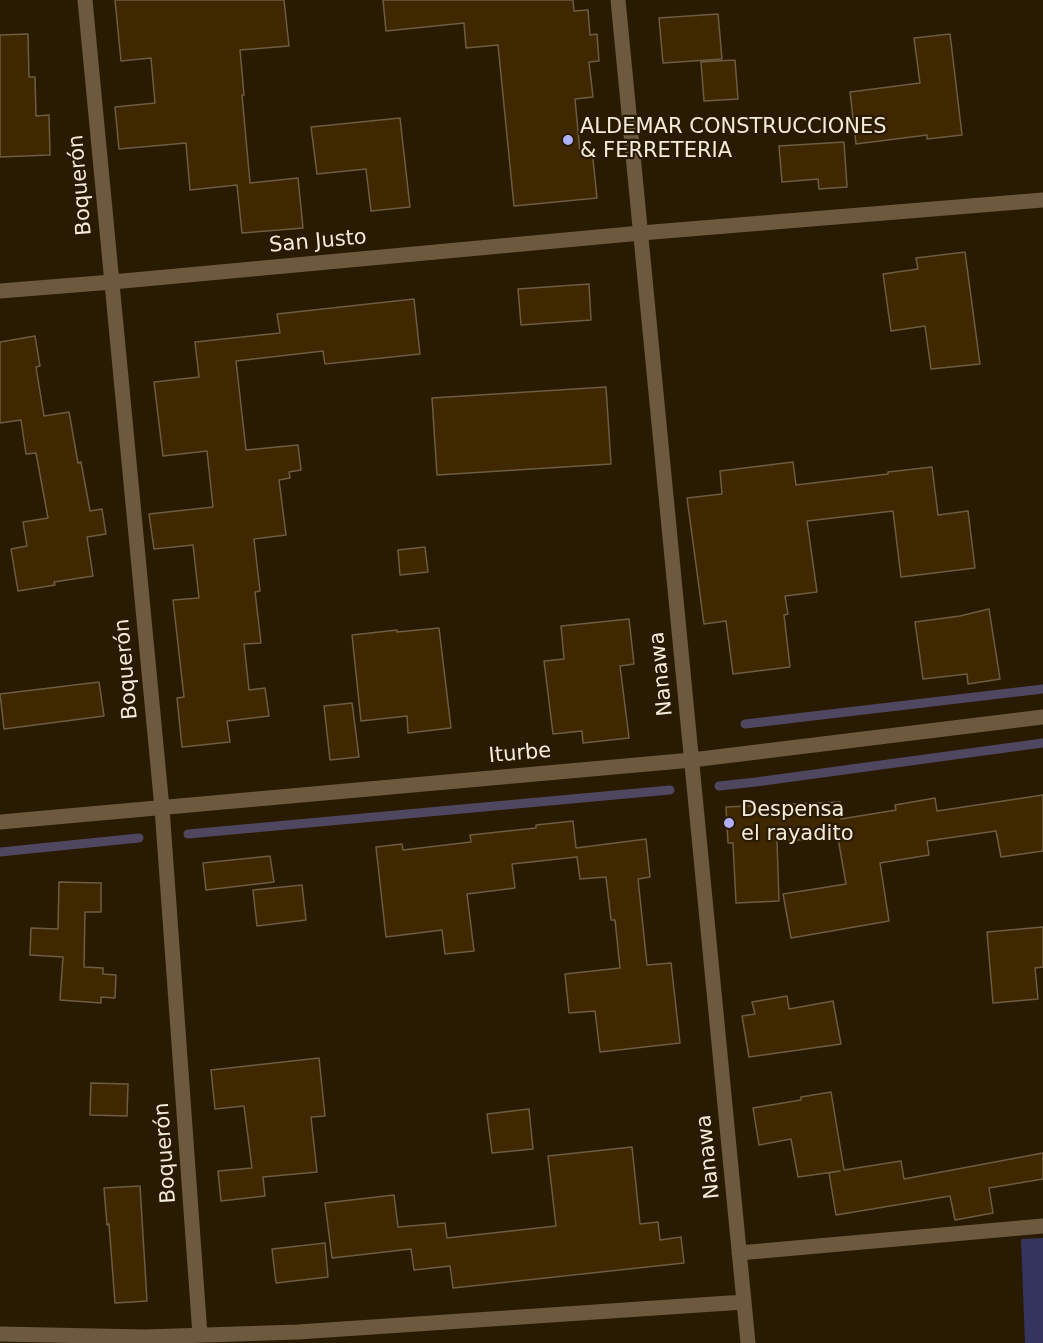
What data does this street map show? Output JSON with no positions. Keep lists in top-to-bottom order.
{
  "streets": {
    "street": [
      "Boquerón",
      "San Justo",
      "Nanawa",
      "Iturbe"
    ]
  },
  "crossings": [
    ["Boquerón", "San Justo"],
    ["Boquerón", "Iturbe"],
    ["San Justo", "Nanawa"],
    ["Nanawa", "Iturbe"]
  ],
  "places": ["ALDEMAR CONSTRUCCIONES & FERRETERIA", "Despensa el rayadito"]
}
